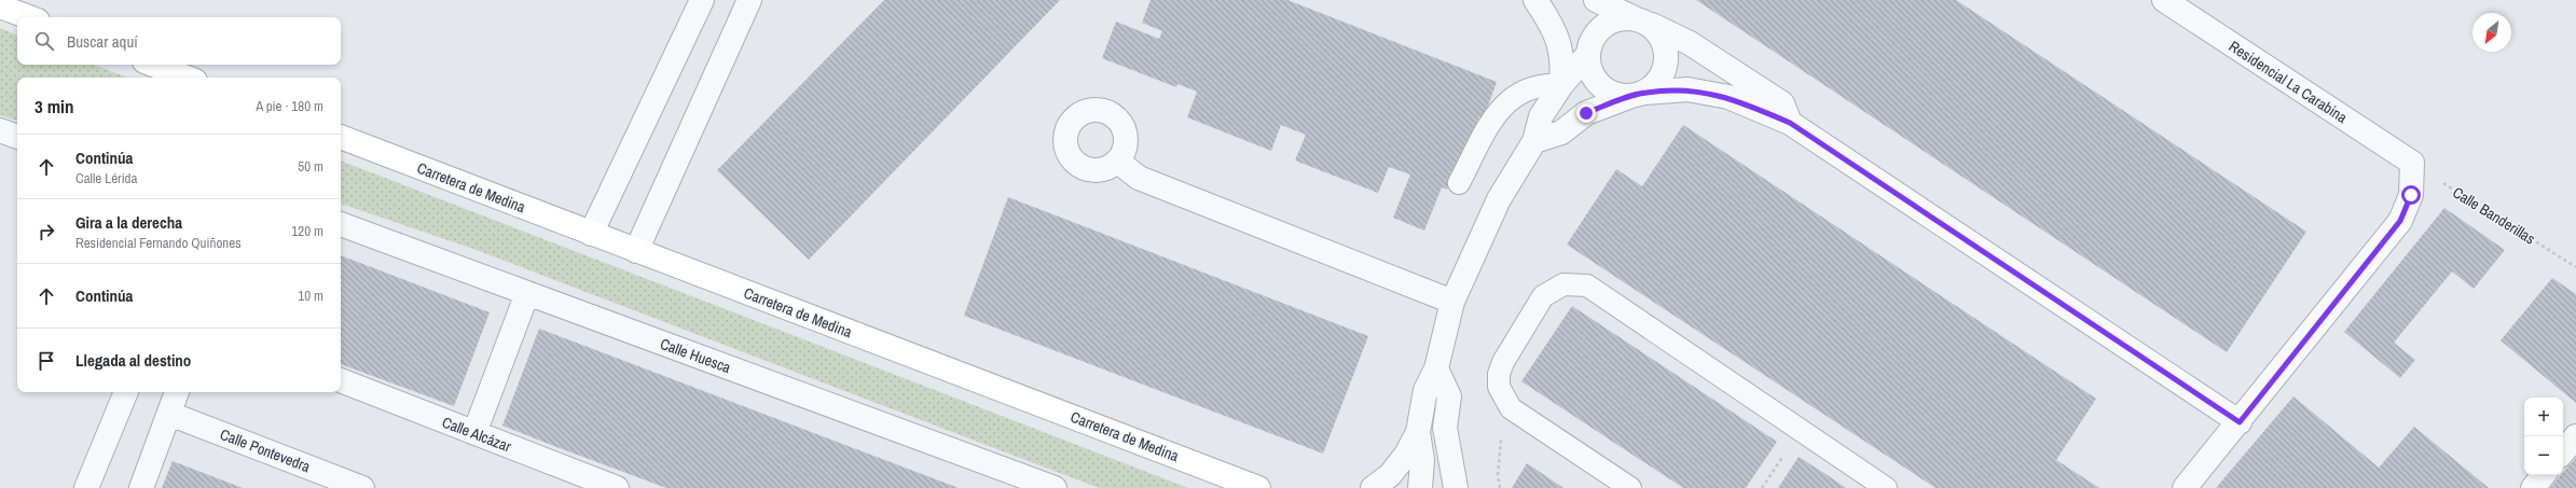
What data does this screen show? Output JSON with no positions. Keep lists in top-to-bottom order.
{
  "streets": {
    "main road": ["Carretera de Medina"],
    "street": [
      "Residencial La Carabina",
      "Calle Huesca",
      "Calle Alcázar",
      "Calle Pontevedra"
    ],
    "path": ["Calle Banderillas"]
  },
  "crossings": [
    ["Residencial La Carabina", "Calle Banderillas"]
  ],
  "north": "bottom left",
  "page": {
    "search": "Buscar aquí",
    "heading": ["3 min", "A pie · 180 m"],
    "list": [
      ["Continúa", "Calle Lérida", "50 m"],
      ["Gira a la derecha", "Residencial Fernando Quiñones", "120 m"],
      ["Continúa", "10 m"],
      "Llegada al destino"
    ],
    "map_buttons": ["+", "−"]
  }
}
